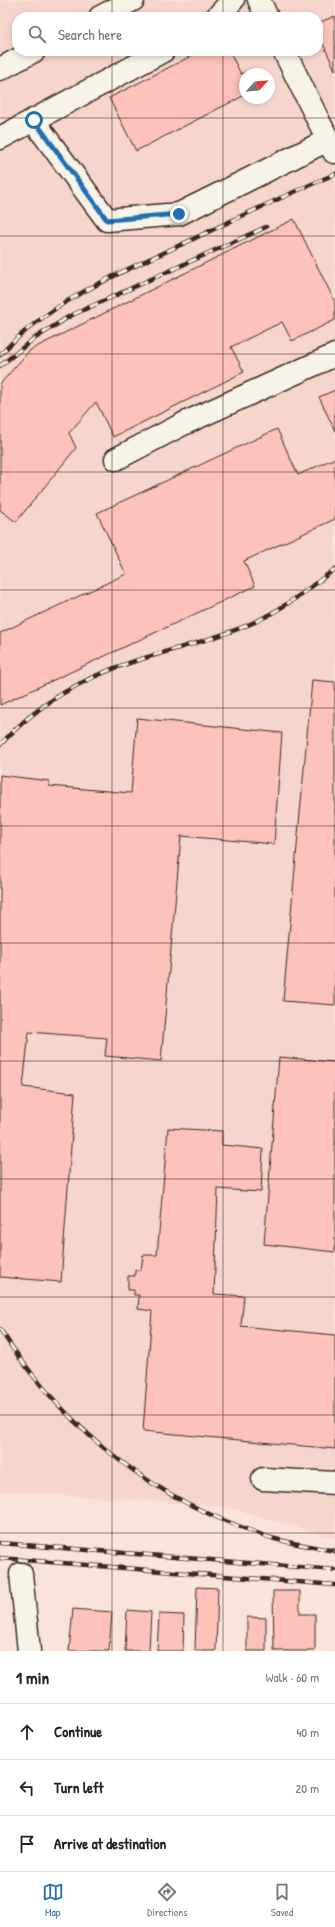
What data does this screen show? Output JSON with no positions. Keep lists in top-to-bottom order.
{
  "north": "top right",
  "page": {
    "search": "Search here",
    "heading": ["1 min", "Walk · 60 m"],
    "list": [
      ["Continue", "40 m"],
      ["Turn left", "20 m"],
      "Arrive at destination"
    ],
    "nav": ["Map", "Directions", "Saved"]
  }
}
